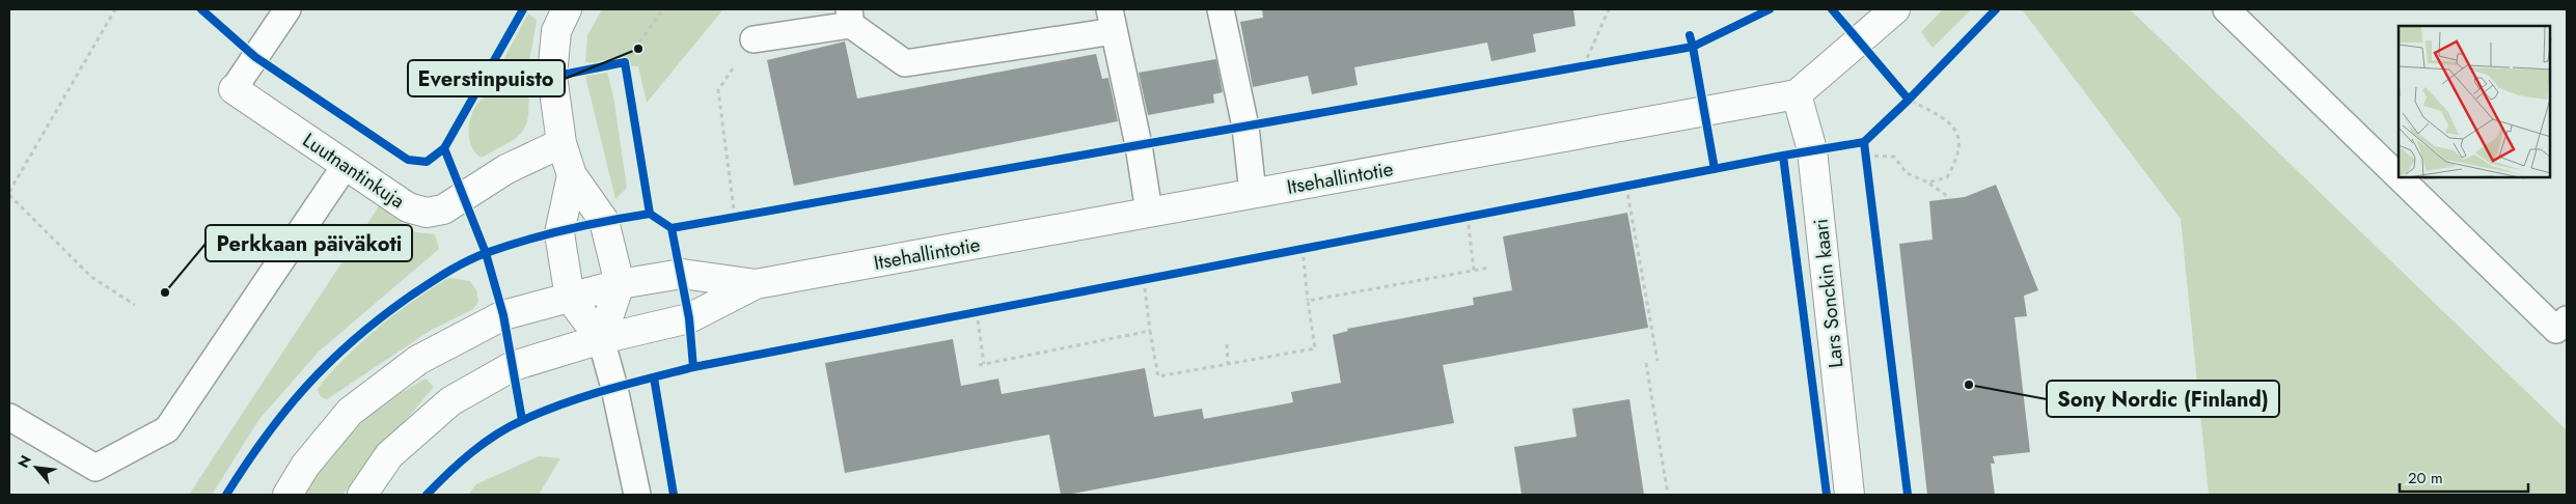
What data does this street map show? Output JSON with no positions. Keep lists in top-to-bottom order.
{
  "streets": {
    "main road": ["Luutnantinkuja", "Itsehallintotie", "Lars Sonckin kaari"]
  },
  "crossings": [
    ["Itsehallintotie", "Lars Sonckin kaari"]
  ],
  "places": ["Everstinpuisto", "Perkkaan päiväkoti", "Sony Nordic (Finland)"],
  "scale_bar": "20 m",
  "north": "top left"
}
